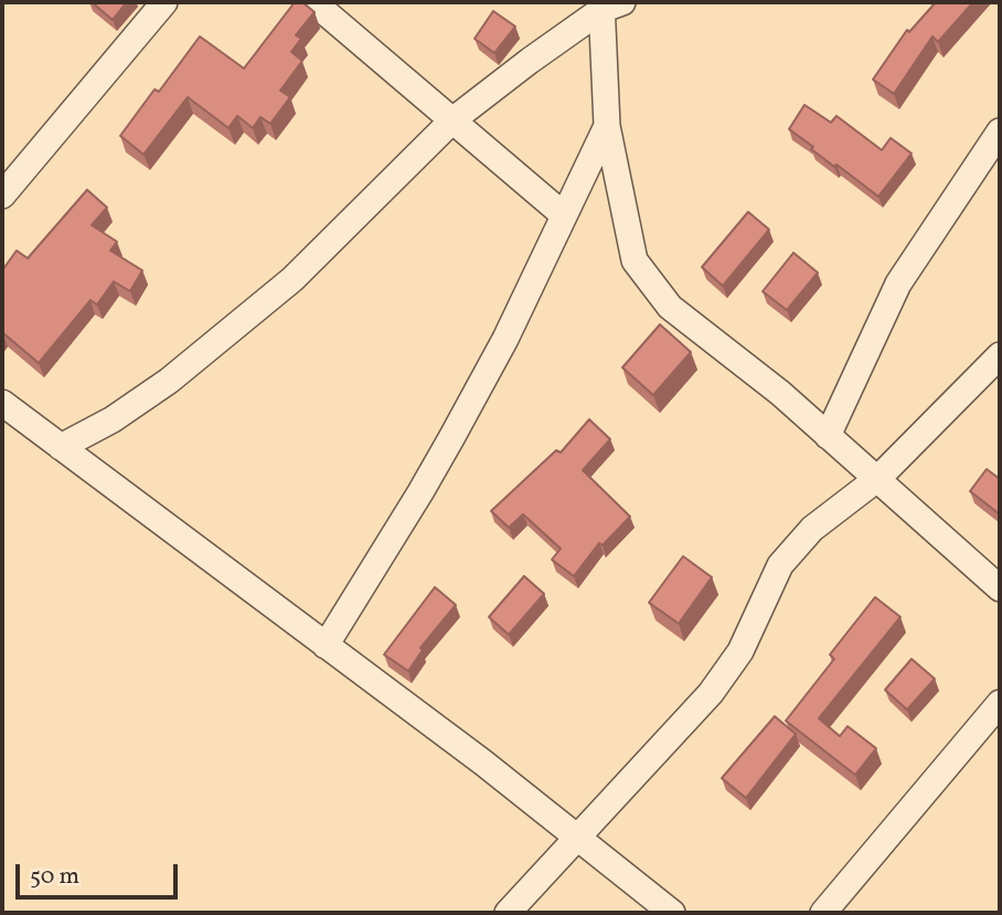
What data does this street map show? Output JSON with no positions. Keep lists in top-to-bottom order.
{
  "scale_bar": "50 m"
}
